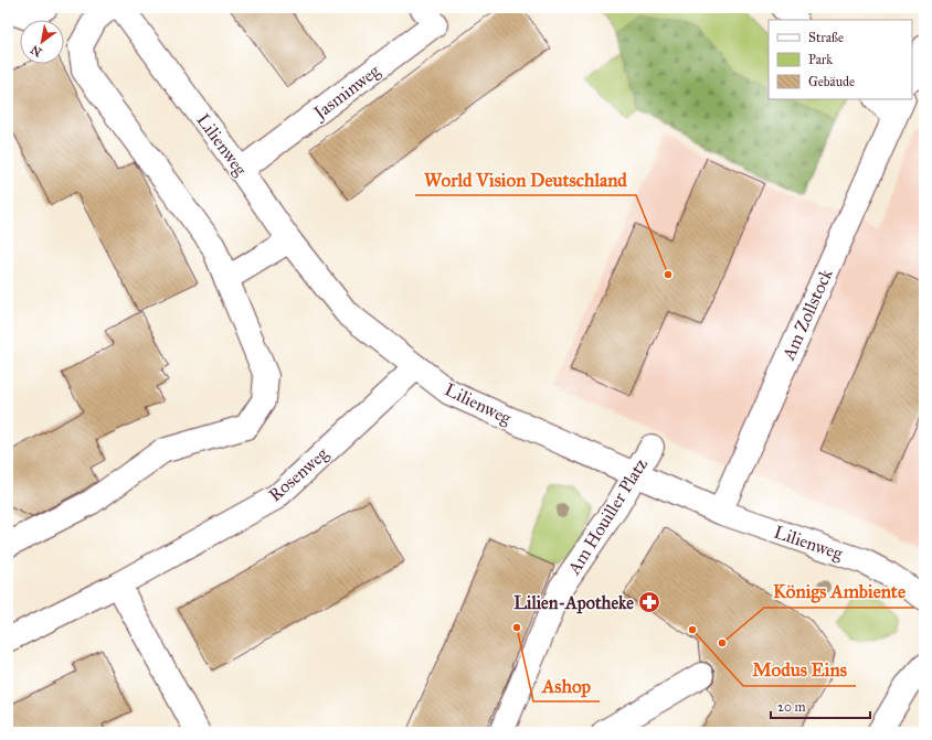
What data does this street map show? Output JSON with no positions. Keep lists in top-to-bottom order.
{
  "streets": {
    "street": [
      "Jasminweg",
      "Lilienweg",
      "Am Zollstock",
      "Rosenweg",
      "Am Houiller Platz"
    ]
  },
  "crossings": [
    ["Jasminweg", "Lilienweg"],
    ["Lilienweg", "Am Zollstock"],
    ["Lilienweg", "Rosenweg"],
    ["Lilienweg", "Am Houiller Platz"]
  ],
  "places": {
    "other": [
      "World Vision Deutschland",
      "Ashop",
      "Modus Eins",
      "Königs Ambiente"
    ],
    "pharmacy": ["Lilien-Apotheke"]
  },
  "legend": ["Straße", "Park", "Gebäude"],
  "scale_bar": "20 m",
  "north": "bottom left"
}
